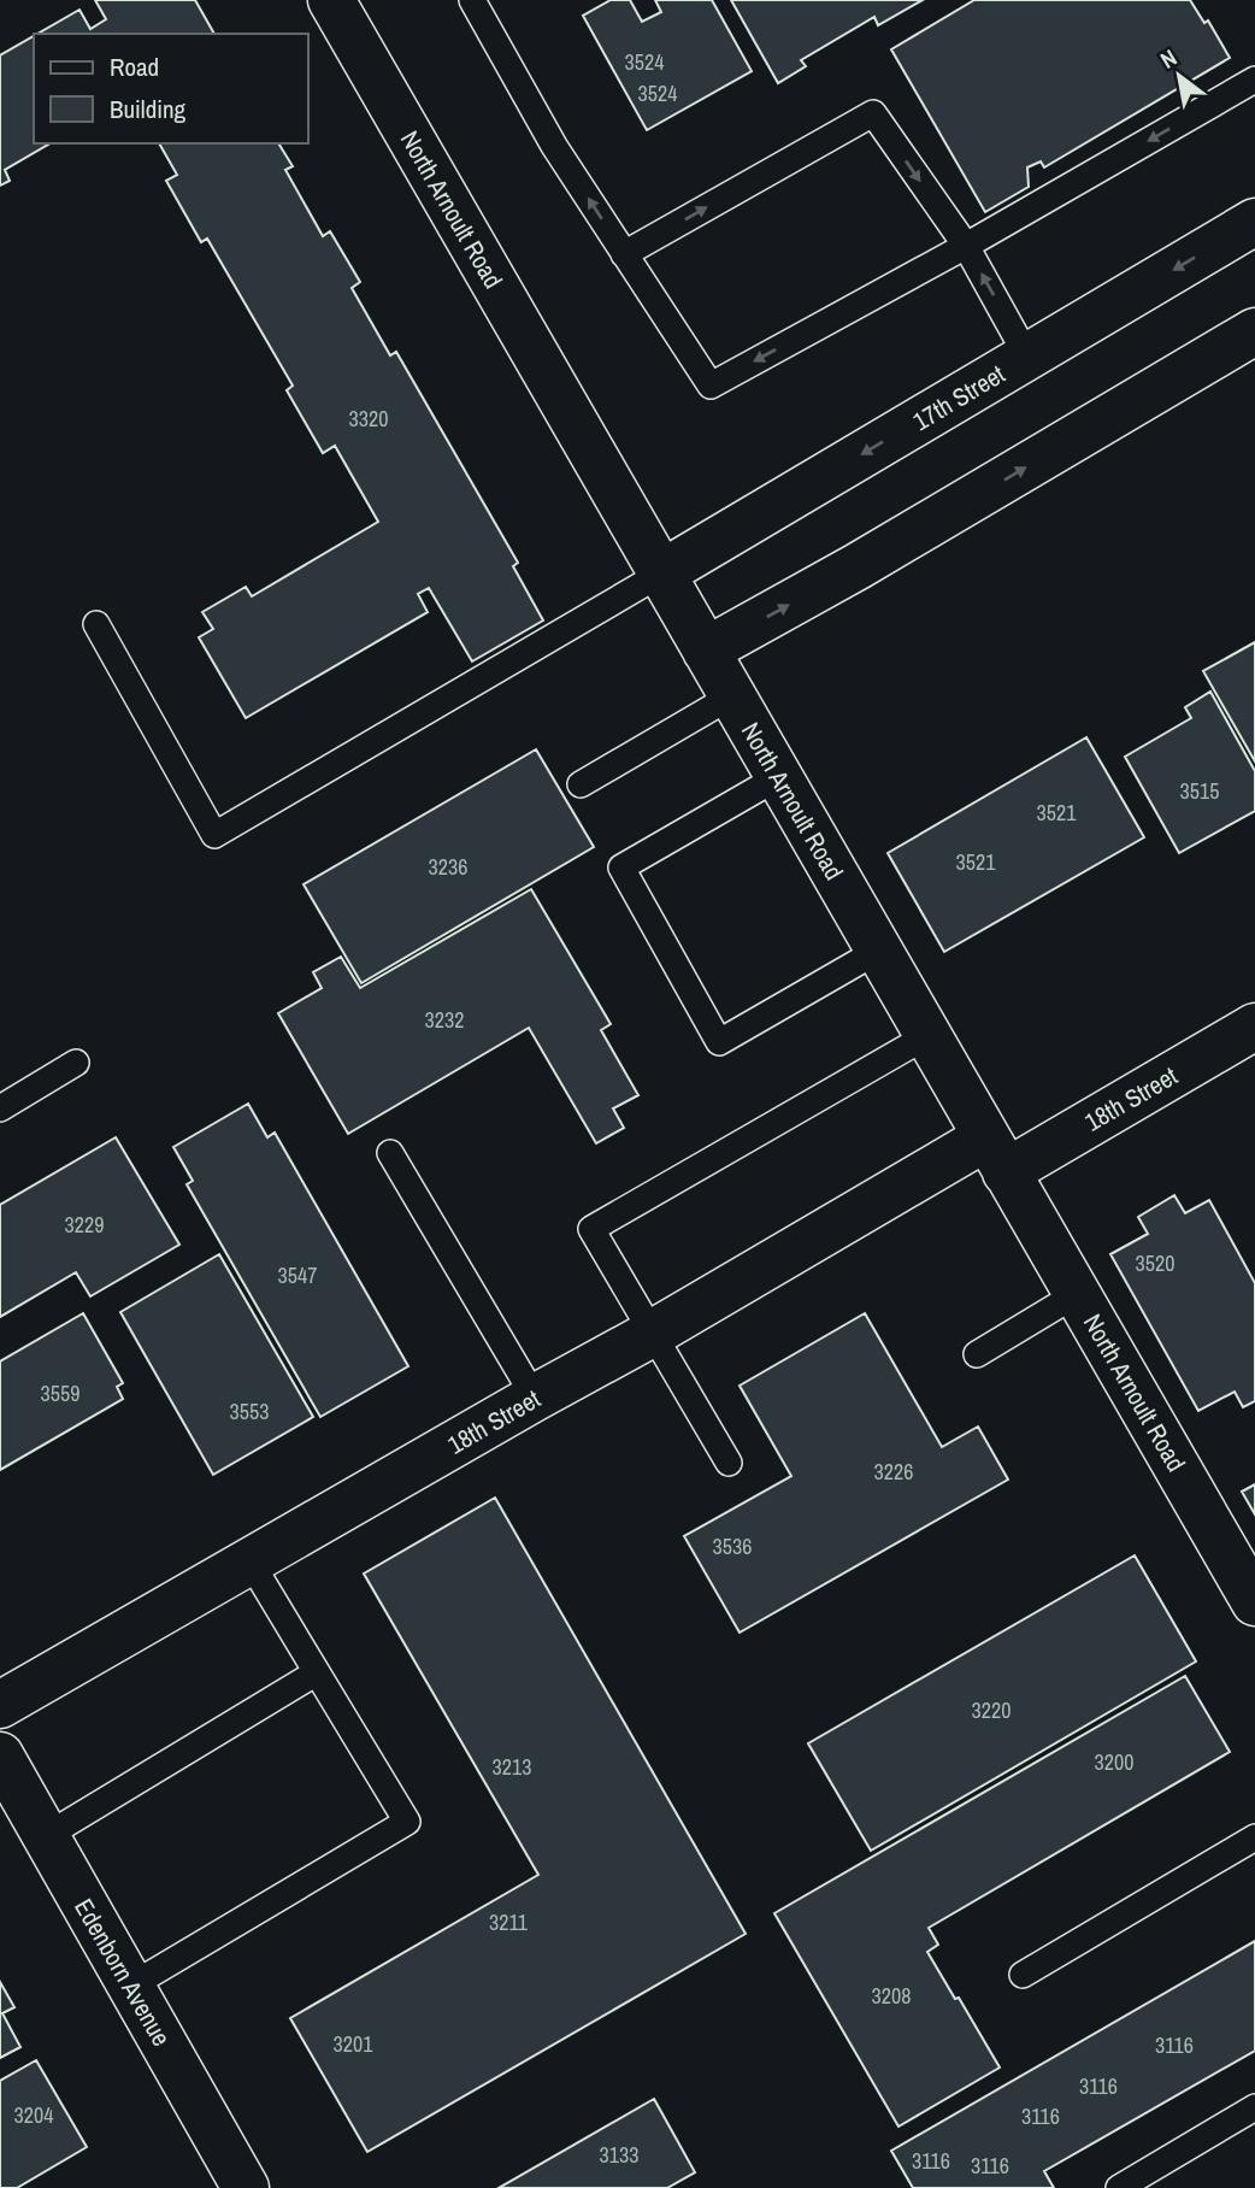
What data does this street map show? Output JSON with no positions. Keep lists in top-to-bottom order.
{
  "streets": {
    "street": [
      "North Arnoult Road",
      "17th Street",
      "18th Street",
      "Edenborn Avenue"
    ]
  },
  "crossings": [
    ["North Arnoult Road", "17th Street"],
    ["North Arnoult Road", "18th Street"]
  ],
  "house_numbers": [
    "3524",
    "3524",
    "3320",
    "3515",
    "3521",
    "3521",
    "3236",
    "3232",
    "3229",
    "3520",
    "3547",
    "3559",
    "3553",
    "3226",
    "3536",
    "3220",
    "3200",
    "3213",
    "3211",
    "3208",
    "3201",
    "3116",
    "3116",
    "3204",
    "3116",
    "3133",
    "3116",
    "3116"
  ],
  "legend": ["Road", "Building"],
  "north": "top left"
}
